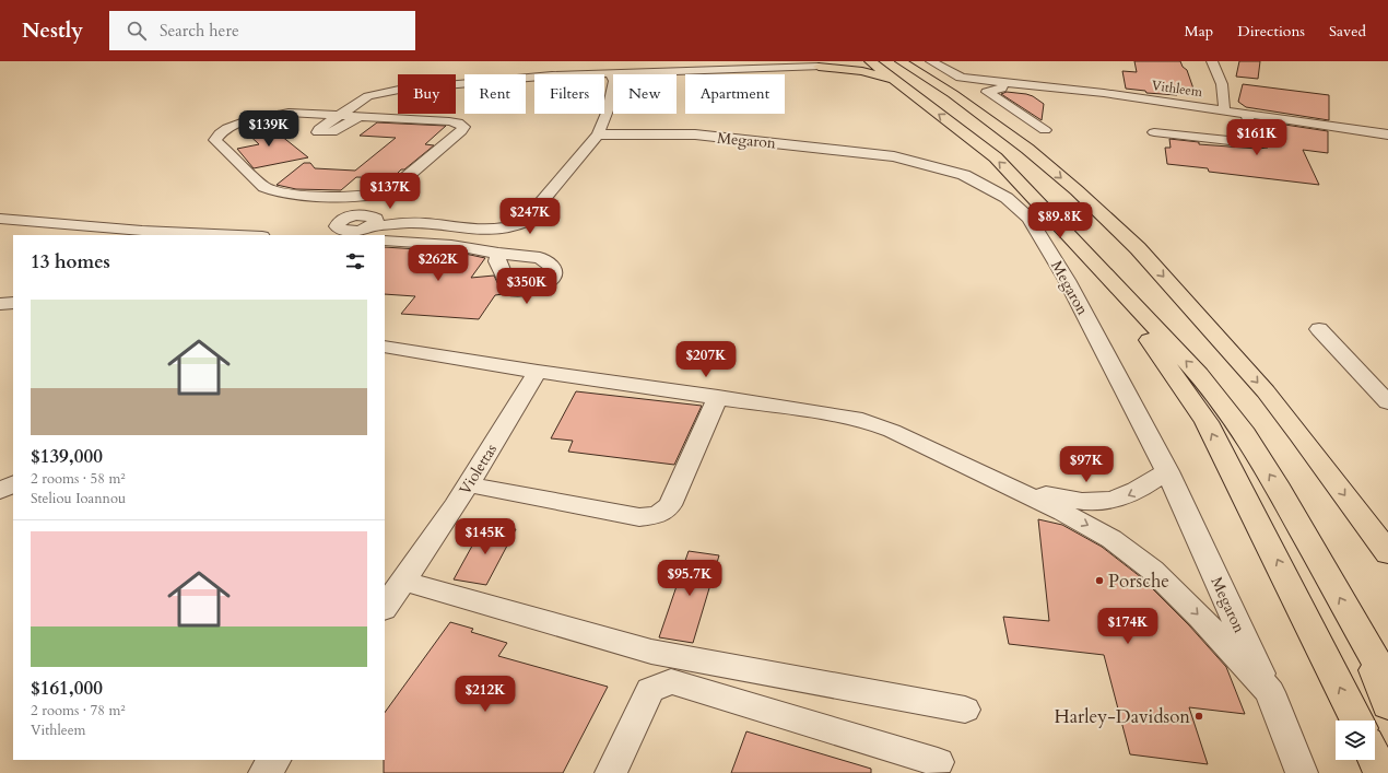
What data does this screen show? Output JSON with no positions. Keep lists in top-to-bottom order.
{
  "streets": {
    "street": ["Vithleem", "Megaron", "Violettas"]
  },
  "places": ["Porsche", "Harley-Davidson"],
  "page": {
    "header": "Nestly",
    "search": "Search here",
    "nav": ["Map", "Directions", "Saved"],
    "chip": [
      "Buy",
      "Rent",
      "Filters",
      "New",
      "Apartment"
    ],
    "price": [
      "$139K",
      "$161K",
      "$137K",
      "$247K",
      "$89.8K",
      "$262K",
      "$350K",
      "$207K",
      "$97K",
      "$145K",
      "$95.7K",
      "$174K",
      "$212K"
    ],
    "heading": "13 homes",
    "list": [
      {
        "name": "$139,000",
        "note": "2 rooms · 58 m² · Steliou Ioannou"
      },
      {
        "name": "$161,000",
        "note": "2 rooms · 78 m² · Vithleem"
      }
    ]
  }
}
